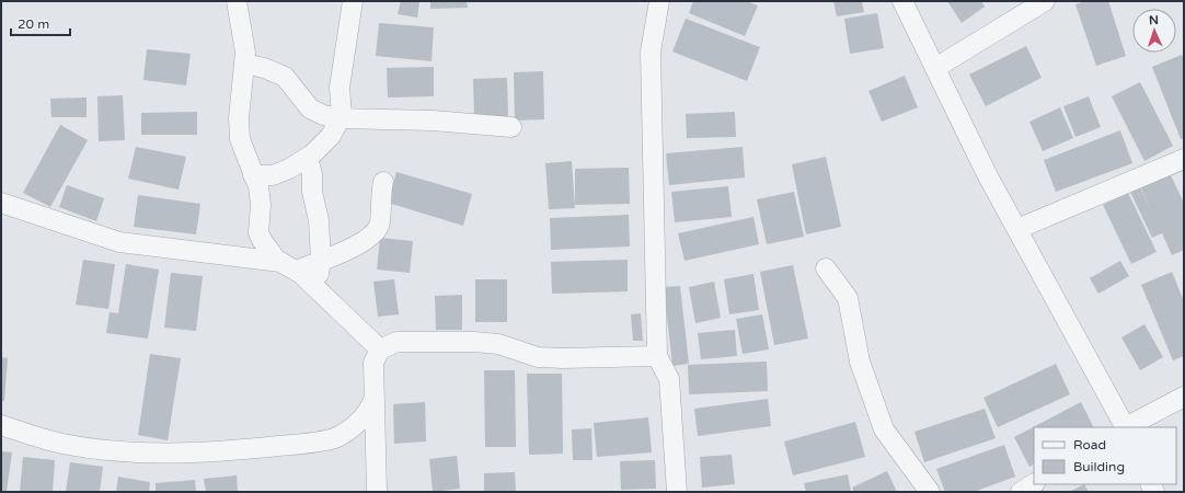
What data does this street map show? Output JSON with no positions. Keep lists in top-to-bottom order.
{
  "legend": ["Road", "Building"],
  "scale_bar": "20 m",
  "north": "top"
}
